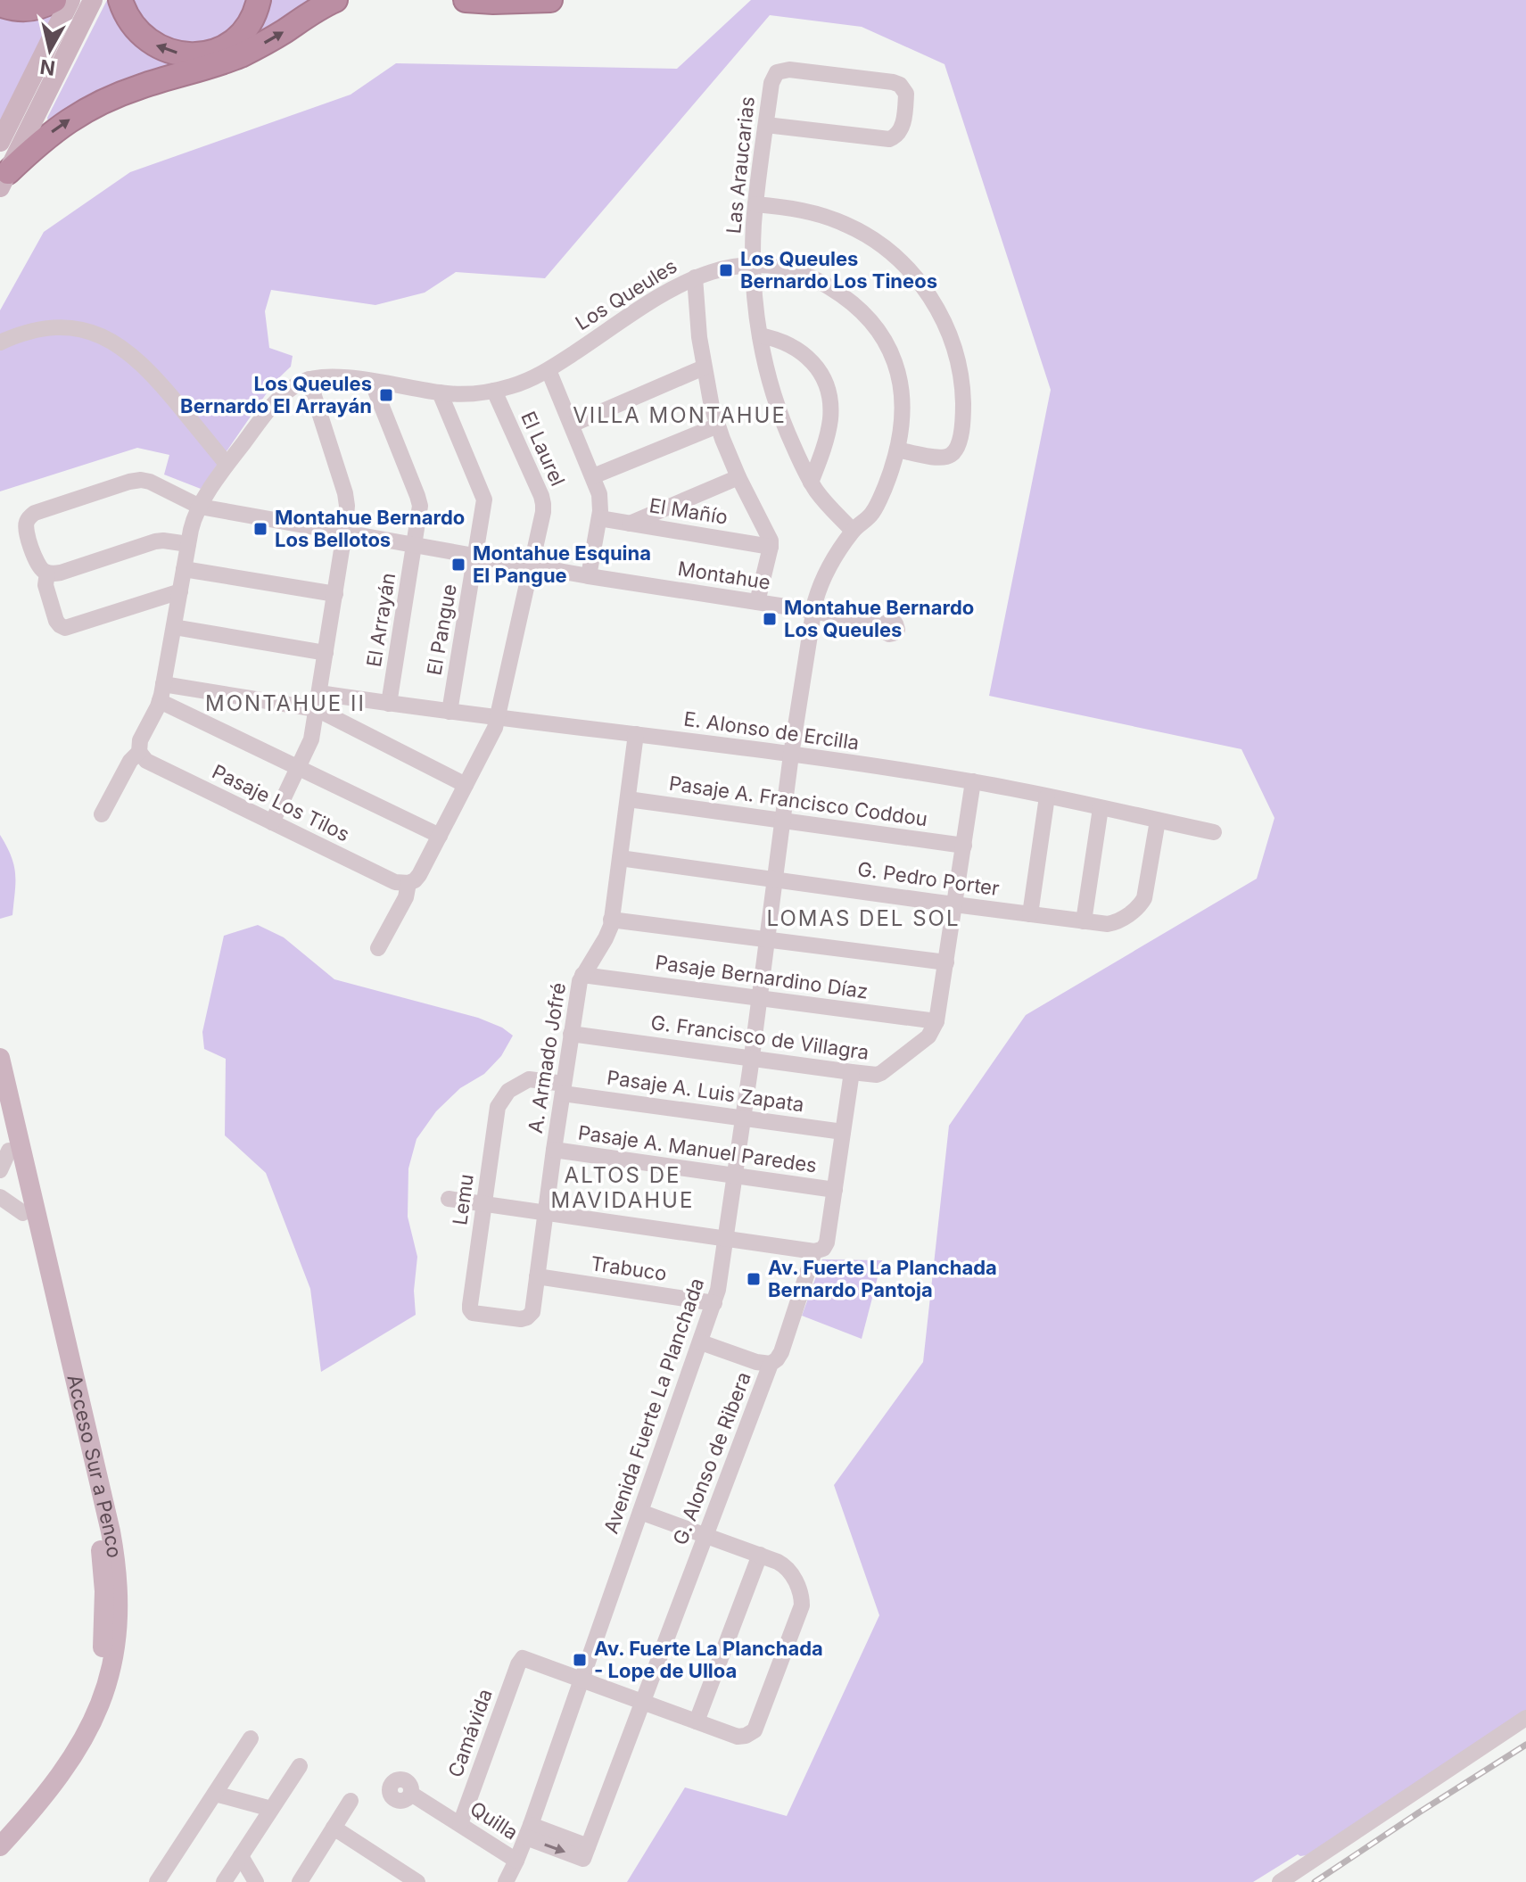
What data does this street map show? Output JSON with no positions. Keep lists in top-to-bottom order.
{
  "streets": {
    "main road": ["Acceso Sur a Penco"],
    "street": [
      "Las Araucarias",
      "Los Queules",
      "El Laurel",
      "El Mañío",
      "Montahue",
      "El Arrayán",
      "El Pangue",
      "E. Alonso de Ercilla",
      "Pasaje A. Francisco Coddou",
      "Pasaje Los Tilos",
      "G. Pedro Porter",
      "Pasaje Bernardino Díaz",
      "G. Francisco de Villagra",
      "A. Armado Jofré",
      "Pasaje A. Luis Zapata",
      "Pasaje A. Manuel Paredes",
      "Lemu",
      "Trabuco",
      "Avenida Fuerte La Planchada",
      "G. Alonso de Ribera",
      "Camávida",
      "Quilla"
    ]
  },
  "crossings": [
    ["Las Araucarias", "Los Queules"],
    ["Los Queules", "El Laurel"],
    ["Los Queules", "Montahue"],
    ["Los Queules", "El Arrayán"],
    ["Los Queules", "El Pangue"],
    ["Los Queules", "E. Alonso de Ercilla"],
    ["Los Queules", "Avenida Fuerte La Planchada"],
    ["El Laurel", "Montahue"],
    ["El Laurel", "E. Alonso de Ercilla"],
    ["El Laurel", "Pasaje Los Tilos"],
    ["Montahue", "El Arrayán"],
    ["Montahue", "El Pangue"],
    ["El Arrayán", "E. Alonso de Ercilla"],
    ["El Pangue", "E. Alonso de Ercilla"],
    ["E. Alonso de Ercilla", "G. Pedro Porter"],
    ["E. Alonso de Ercilla", "A. Armado Jofré"],
    ["E. Alonso de Ercilla", "Avenida Fuerte La Planchada"],
    ["Pasaje A. Francisco Coddou", "A. Armado Jofré"],
    ["Pasaje A. Francisco Coddou", "Avenida Fuerte La Planchada"],
    ["G. Pedro Porter", "A. Armado Jofré"],
    ["G. Pedro Porter", "Avenida Fuerte La Planchada"],
    ["Pasaje Bernardino Díaz", "G. Francisco de Villagra"],
    ["Pasaje Bernardino Díaz", "A. Armado Jofré"],
    ["Pasaje Bernardino Díaz", "Avenida Fuerte La Planchada"],
    ["G. Francisco de Villagra", "A. Armado Jofré"],
    ["G. Francisco de Villagra", "Avenida Fuerte La Planchada"],
    ["G. Francisco de Villagra", "G. Alonso de Ribera"],
    ["A. Armado Jofré", "Pasaje A. Luis Zapata"],
    ["A. Armado Jofré", "Pasaje A. Manuel Paredes"],
    ["A. Armado Jofré", "Lemu"],
    ["A. Armado Jofré", "Trabuco"],
    ["Pasaje A. Luis Zapata", "Lemu"],
    ["Pasaje A. Luis Zapata", "Avenida Fuerte La Planchada"],
    ["Pasaje A. Luis Zapata", "G. Alonso de Ribera"],
    ["Pasaje A. Manuel Paredes", "Avenida Fuerte La Planchada"],
    ["Pasaje A. Manuel Paredes", "G. Alonso de Ribera"],
    ["Trabuco", "Avenida Fuerte La Planchada"],
    ["Avenida Fuerte La Planchada", "G. Alonso de Ribera"],
    ["Avenida Fuerte La Planchada", "Camávida"],
    ["Avenida Fuerte La Planchada", "Quilla"],
    ["Camávida", "Quilla"]
  ],
  "districts": [
    "VILLA MONTAHUE",
    "MONTAHUE II",
    "LOMAS DEL SOL",
    "ALTOS DE MAVIDAHUE"
  ],
  "places": {
    "transit": [
      "Los Queules Bernardo Los Tineos",
      "Los Queules Bernardo El Arrayán",
      "Montahue Bernardo Los Bellotos",
      "Montahue Esquina El Pangue",
      "Montahue Bernardo Los Queules",
      "Av. Fuerte La Planchada Bernardo Pantoja",
      "Av. Fuerte La Planchada - Lope de Ulloa"
    ]
  },
  "north": "bottom"
}
